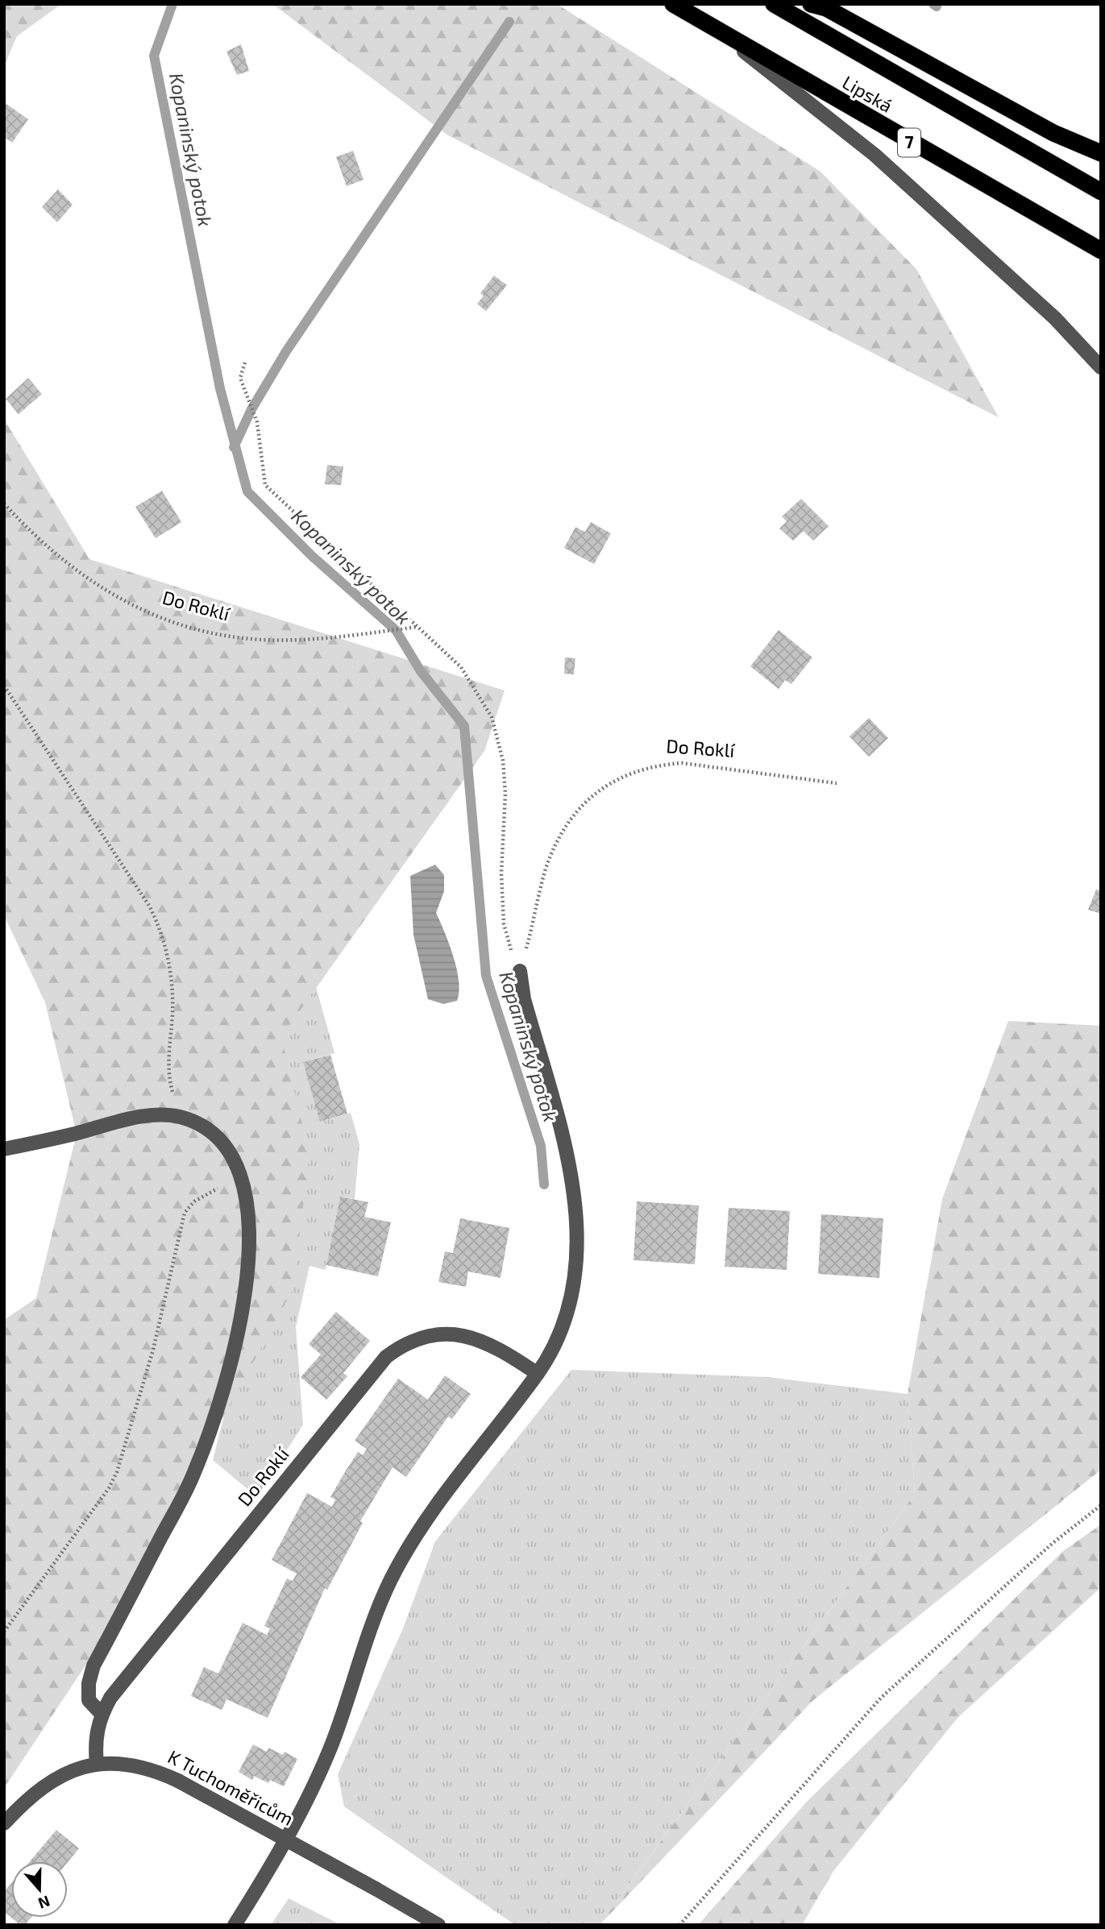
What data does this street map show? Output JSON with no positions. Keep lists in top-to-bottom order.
{
  "streets": {
    "highway": ["Lipská", "7"],
    "street": ["Do Roklí", "K Tuchoměřicům"]
  },
  "crossings": [
    ["Do Roklí", "K Tuchoměřicům"]
  ],
  "water": ["Kopaninský potok"],
  "north": "bottom"
}
